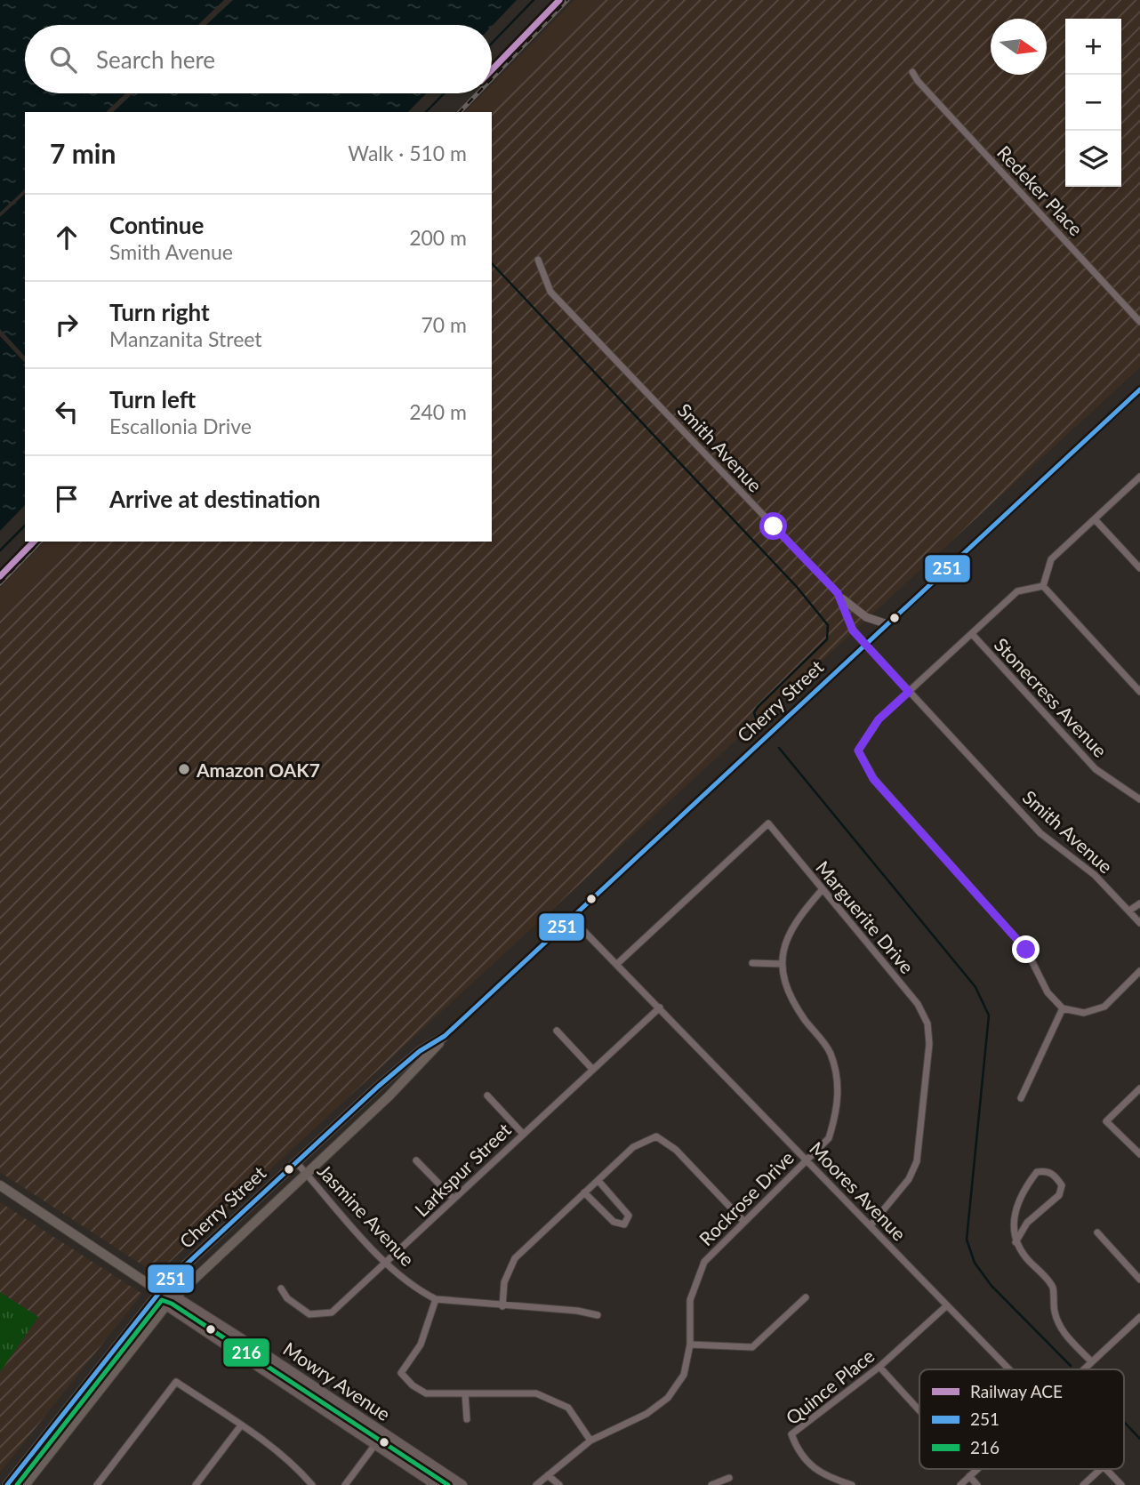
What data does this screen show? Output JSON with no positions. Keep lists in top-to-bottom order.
{
  "streets": {
    "main road": ["Cherry Street", "Mowry Avenue"],
    "street": [
      "Redeker Place",
      "Smith Avenue",
      "Stonecress Avenue",
      "Marguerite Drive",
      "Larkspur Street",
      "Moores Avenue",
      "Rockrose Drive",
      "Jasmine Avenue",
      "Quince Place"
    ]
  },
  "crossings": [
    ["Smith Avenue", "Cherry Street"],
    ["Cherry Street", "Moores Avenue"],
    ["Cherry Street", "Jasmine Avenue"],
    ["Cherry Street", "Mowry Avenue"],
    ["Marguerite Drive", "Moores Avenue"],
    ["Marguerite Drive", "Rockrose Drive"],
    ["Larkspur Street", "Moores Avenue"],
    ["Larkspur Street", "Jasmine Avenue"],
    ["Moores Avenue", "Rockrose Drive"],
    ["Moores Avenue", "Quince Place"]
  ],
  "places": ["Amazon OAK7"],
  "lines": ["rail line ACE", "transit line 251", "transit line 216"],
  "legend": ["Railway ACE", "251", "216"],
  "north": "right",
  "page": {
    "map_buttons": ["+", "−"],
    "search": "Search here",
    "heading": ["7 min", "Walk · 510 m"],
    "list": [
      ["Continue", "Smith Avenue", "200 m"],
      ["Turn right", "Manzanita Street", "70 m"],
      ["Turn left", "Escallonia Drive", "240 m"],
      "Arrive at destination"
    ]
  }
}
